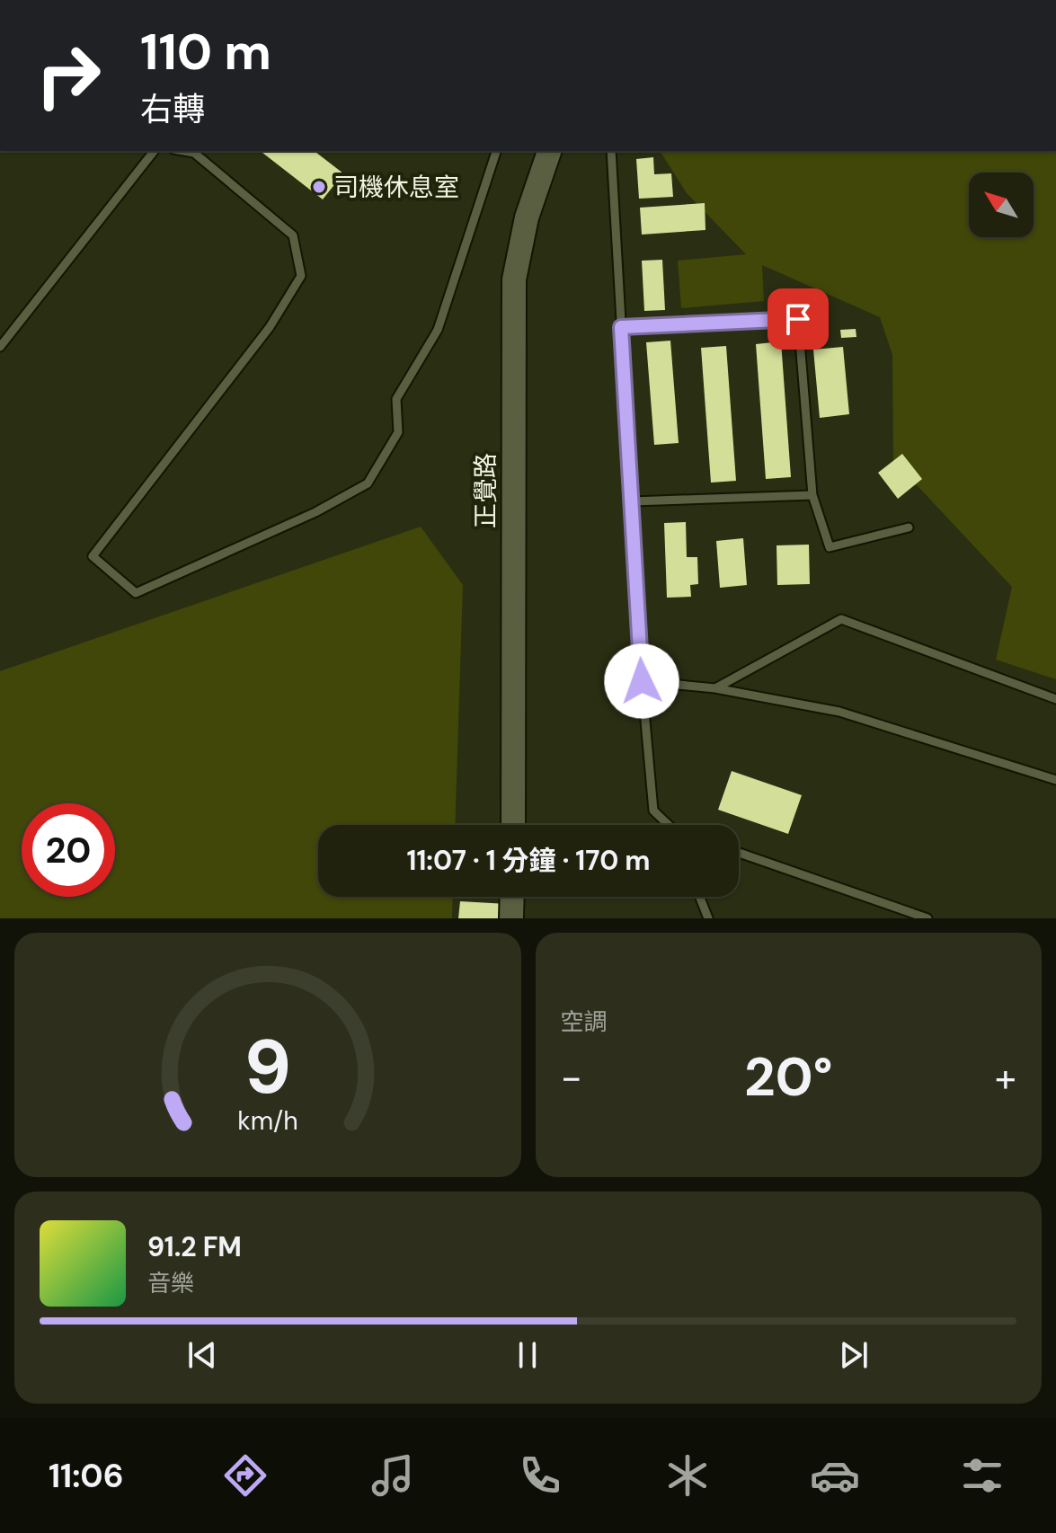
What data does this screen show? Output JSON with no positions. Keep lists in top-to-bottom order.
{
  "streets": {
    "street": ["正覺路"]
  },
  "places": ["司機休息室"],
  "north": "top left",
  "page": {
    "turn": ["110 m", "右轉"],
    "limit": "20",
    "trip": "11:07 · 1 分鐘 · 170 m",
    "tile": "空調",
    "heat": ["−", "20°", "+"],
    "song": ["91.2 FM", "音樂"],
    "tabs": "11:06",
    "gauge": ["9", "km/h"]
  }
}
